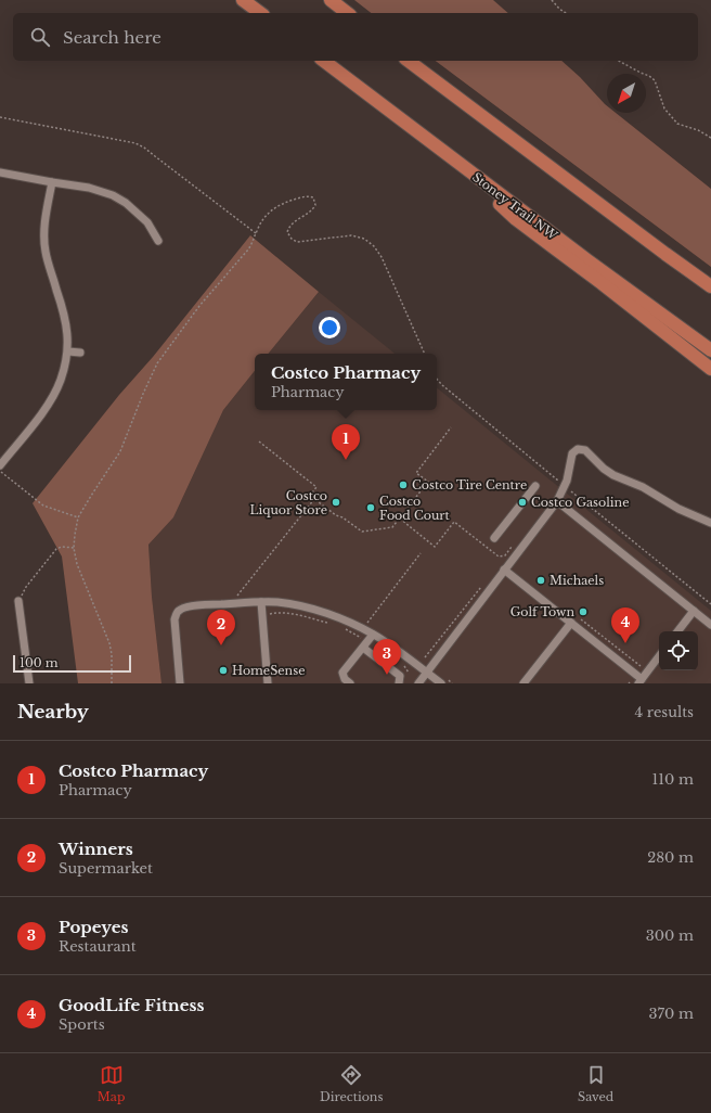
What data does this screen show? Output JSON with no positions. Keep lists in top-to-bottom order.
{
  "streets": {
    "highway": ["Stoney Trail NW"]
  },
  "places": [
    "Costco Tire Centre",
    "Costco Liquor Store",
    "Costco Gasoline",
    "Costco Food Court",
    "Michaels",
    "Golf Town",
    "HomeSense"
  ],
  "scale_bar": "100 m",
  "north": "bottom left",
  "page": {
    "search": "Search here",
    "popup": ["Costco Pharmacy", "Pharmacy"],
    "pins": [
      "1",
      "4",
      "2",
      "3"
    ],
    "scale": "100 m",
    "heading": ["Nearby", "4 results"],
    "list": [
      {
        "mark": "1",
        "name": "Costco Pharmacy",
        "note": "Pharmacy",
        "value": "110 m"
      },
      {
        "mark": "2",
        "name": "Winners",
        "note": "Supermarket",
        "value": "280 m"
      },
      {
        "mark": "3",
        "name": "Popeyes",
        "note": "Restaurant",
        "value": "300 m"
      },
      {
        "mark": "4",
        "name": "GoodLife Fitness",
        "note": "Sports",
        "value": "370 m"
      }
    ],
    "nav": ["Map", "Directions", "Saved"]
  }
}
